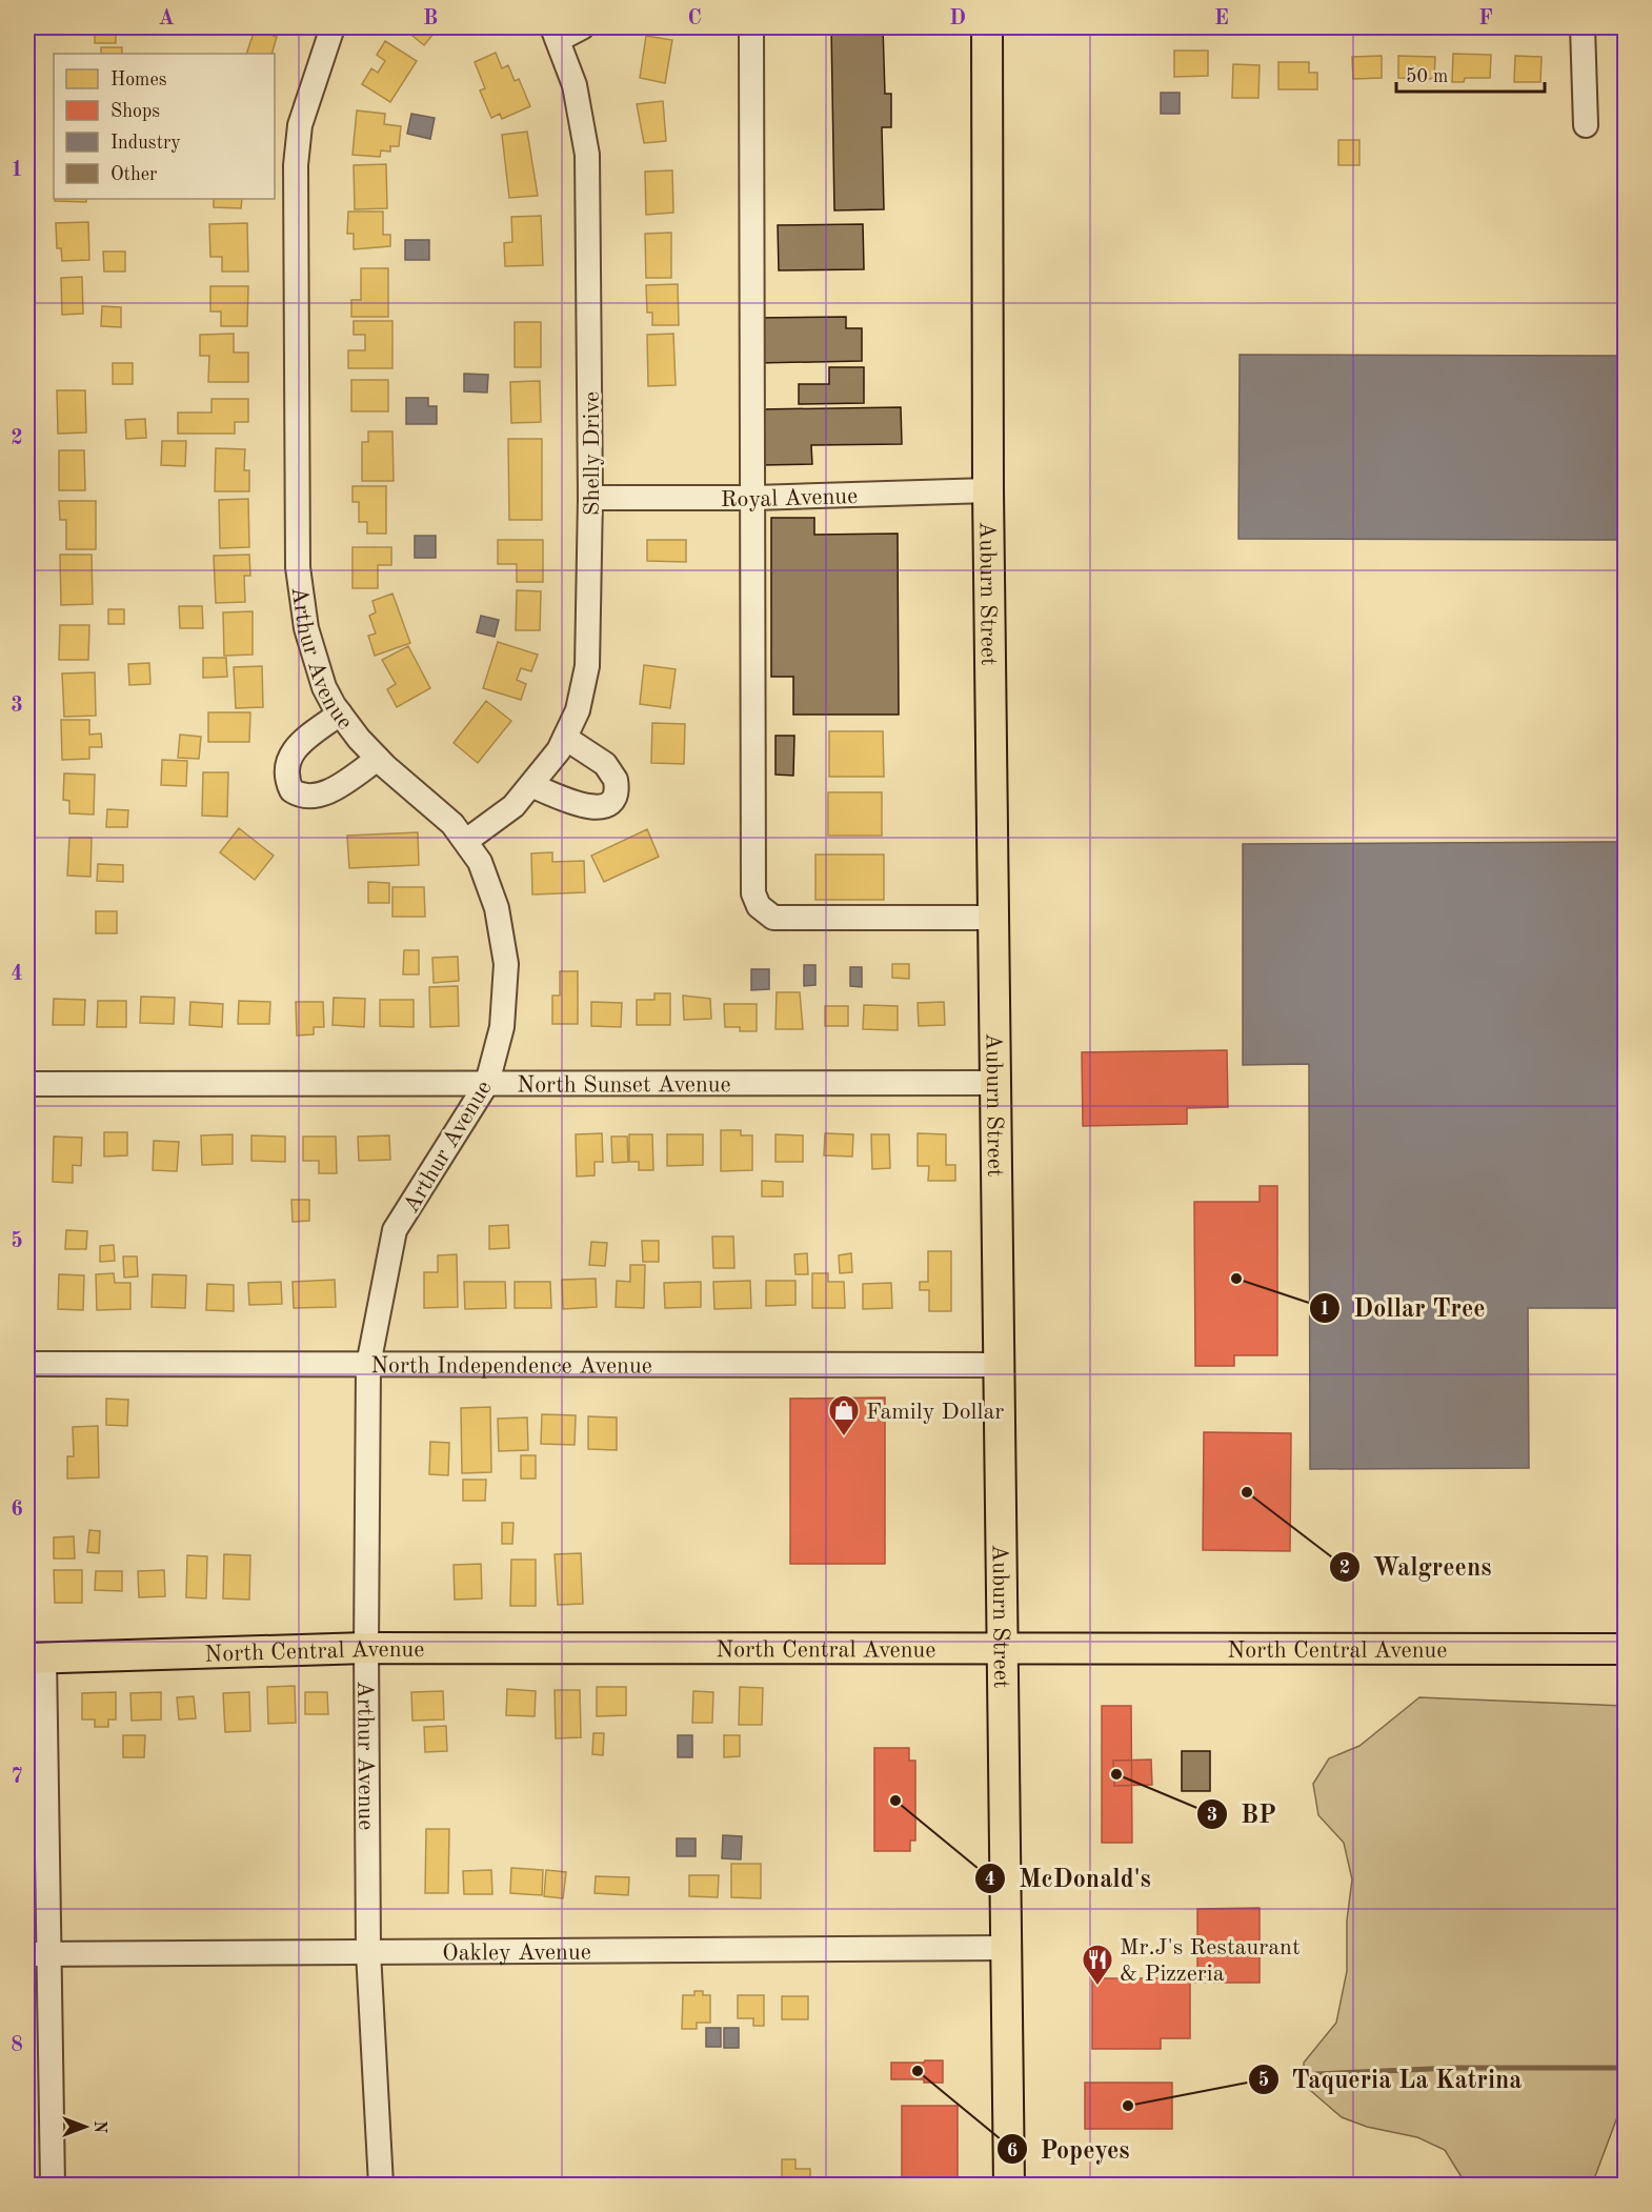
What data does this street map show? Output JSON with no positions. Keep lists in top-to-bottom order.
{
  "streets": {
    "main road": ["Auburn Street", "North Central Avenue"],
    "street": [
      "Shelly Drive",
      "Royal Avenue",
      "Arthur Avenue",
      "North Sunset Avenue",
      "North Independence Avenue",
      "Oakley Avenue"
    ]
  },
  "crossings": [
    ["Shelly Drive", "Royal Avenue"],
    ["Shelly Drive", "Arthur Avenue"],
    ["Royal Avenue", "Auburn Street"],
    ["Auburn Street", "North Sunset Avenue"],
    ["Auburn Street", "North Independence Avenue"],
    ["Auburn Street", "North Central Avenue"],
    ["Auburn Street", "Oakley Avenue"],
    ["Arthur Avenue", "North Sunset Avenue"],
    ["Arthur Avenue", "North Independence Avenue"],
    ["Arthur Avenue", "North Central Avenue"],
    ["Arthur Avenue", "Oakley Avenue"]
  ],
  "places": {
    "other": [
      "Dollar Tree",
      "Walgreens",
      "BP",
      "McDonald's",
      "Popeyes",
      "Taqueria La Katrina"
    ],
    "shop": ["Family Dollar"],
    "restaurant": ["Mr.J's Restaurant & Pizzeria"]
  },
  "legend": [
    "Homes",
    "Shops",
    "Industry",
    "Other"
  ],
  "scale_bar": "50 m",
  "north": "right",
  "grid": {
    "columns": [
      "A",
      "B",
      "C",
      "D",
      "E",
      "F"
    ],
    "rows": [
      "1",
      "2",
      "3",
      "4",
      "5",
      "6",
      "7",
      "8"
    ]
  }
}
